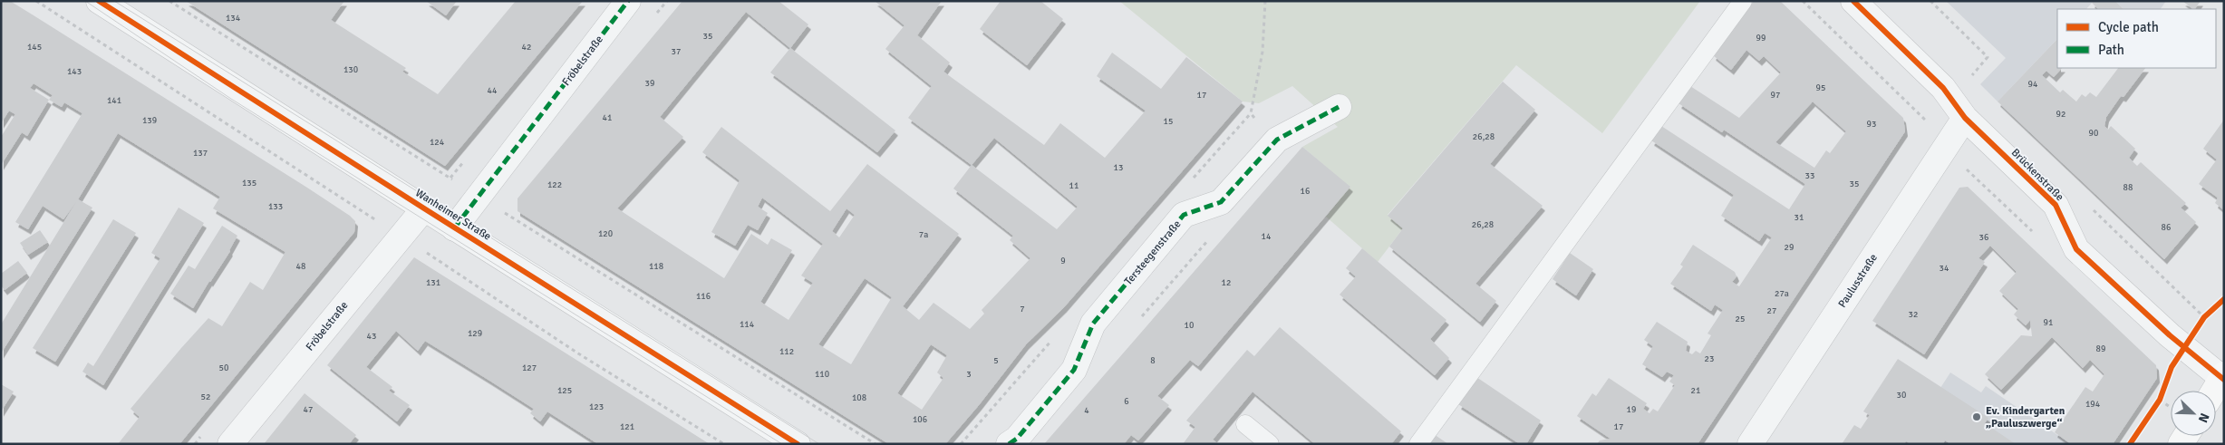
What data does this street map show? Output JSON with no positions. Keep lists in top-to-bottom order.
{
  "streets": {
    "street": [
      "Fröbelstraße",
      "Brückenstraße",
      "Wanheimer Straße",
      "Tersteegenstraße",
      "Paulusstraße"
    ]
  },
  "crossings": [
    ["Fröbelstraße", "Wanheimer Straße"],
    ["Brückenstraße", "Paulusstraße"]
  ],
  "places": ["Ev. Kindergarten „Pauluszwerge“"],
  "house_numbers": [
    "134",
    "35",
    "99",
    "145",
    "42",
    "37",
    "130",
    "143",
    "39",
    "94",
    "95",
    "44",
    "17",
    "97",
    "141",
    "92",
    "41",
    "139",
    "15",
    "93",
    "90",
    "26,28",
    "124",
    "137",
    "13",
    "33",
    "135",
    "35",
    "122",
    "11",
    "88",
    "16",
    "133",
    "31",
    "26,28",
    "86",
    "120",
    "7a",
    "14",
    "36",
    "29",
    "9",
    "48",
    "118",
    "34",
    "131",
    "12",
    "27a",
    "116",
    "7",
    "27",
    "32",
    "25",
    "91",
    "114",
    "10",
    "129",
    "43",
    "89",
    "112",
    "23",
    "5",
    "8",
    "50",
    "127",
    "110",
    "3",
    "125",
    "21",
    "30",
    "52",
    "108",
    "6",
    "194",
    "123",
    "47",
    "19",
    "4",
    "106",
    "121",
    "17"
  ],
  "legend": ["Cycle path", "Path"],
  "north": "bottom right"
}
